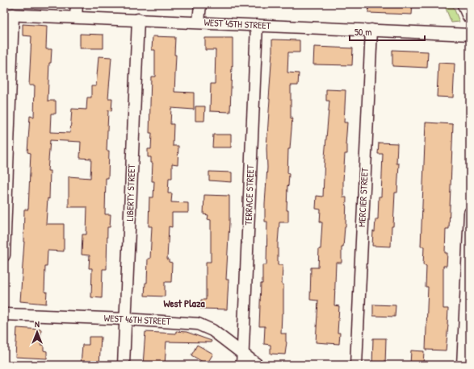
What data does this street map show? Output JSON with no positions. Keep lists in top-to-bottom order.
{
  "streets": {
    "street": [
      "WEST 45TH STREET",
      "LIBERTY STREET",
      "TERRACE STREET",
      "MERCIER STREET",
      "WEST 46TH STREET"
    ]
  },
  "crossings": [
    ["WEST 45TH STREET", "LIBERTY STREET"],
    ["WEST 45TH STREET", "TERRACE STREET"],
    ["WEST 45TH STREET", "MERCIER STREET"],
    ["LIBERTY STREET", "WEST 46TH STREET"],
    ["TERRACE STREET", "WEST 46TH STREET"]
  ],
  "districts": ["West Plaza"],
  "scale_bar": "50 m",
  "north": "top"
}
